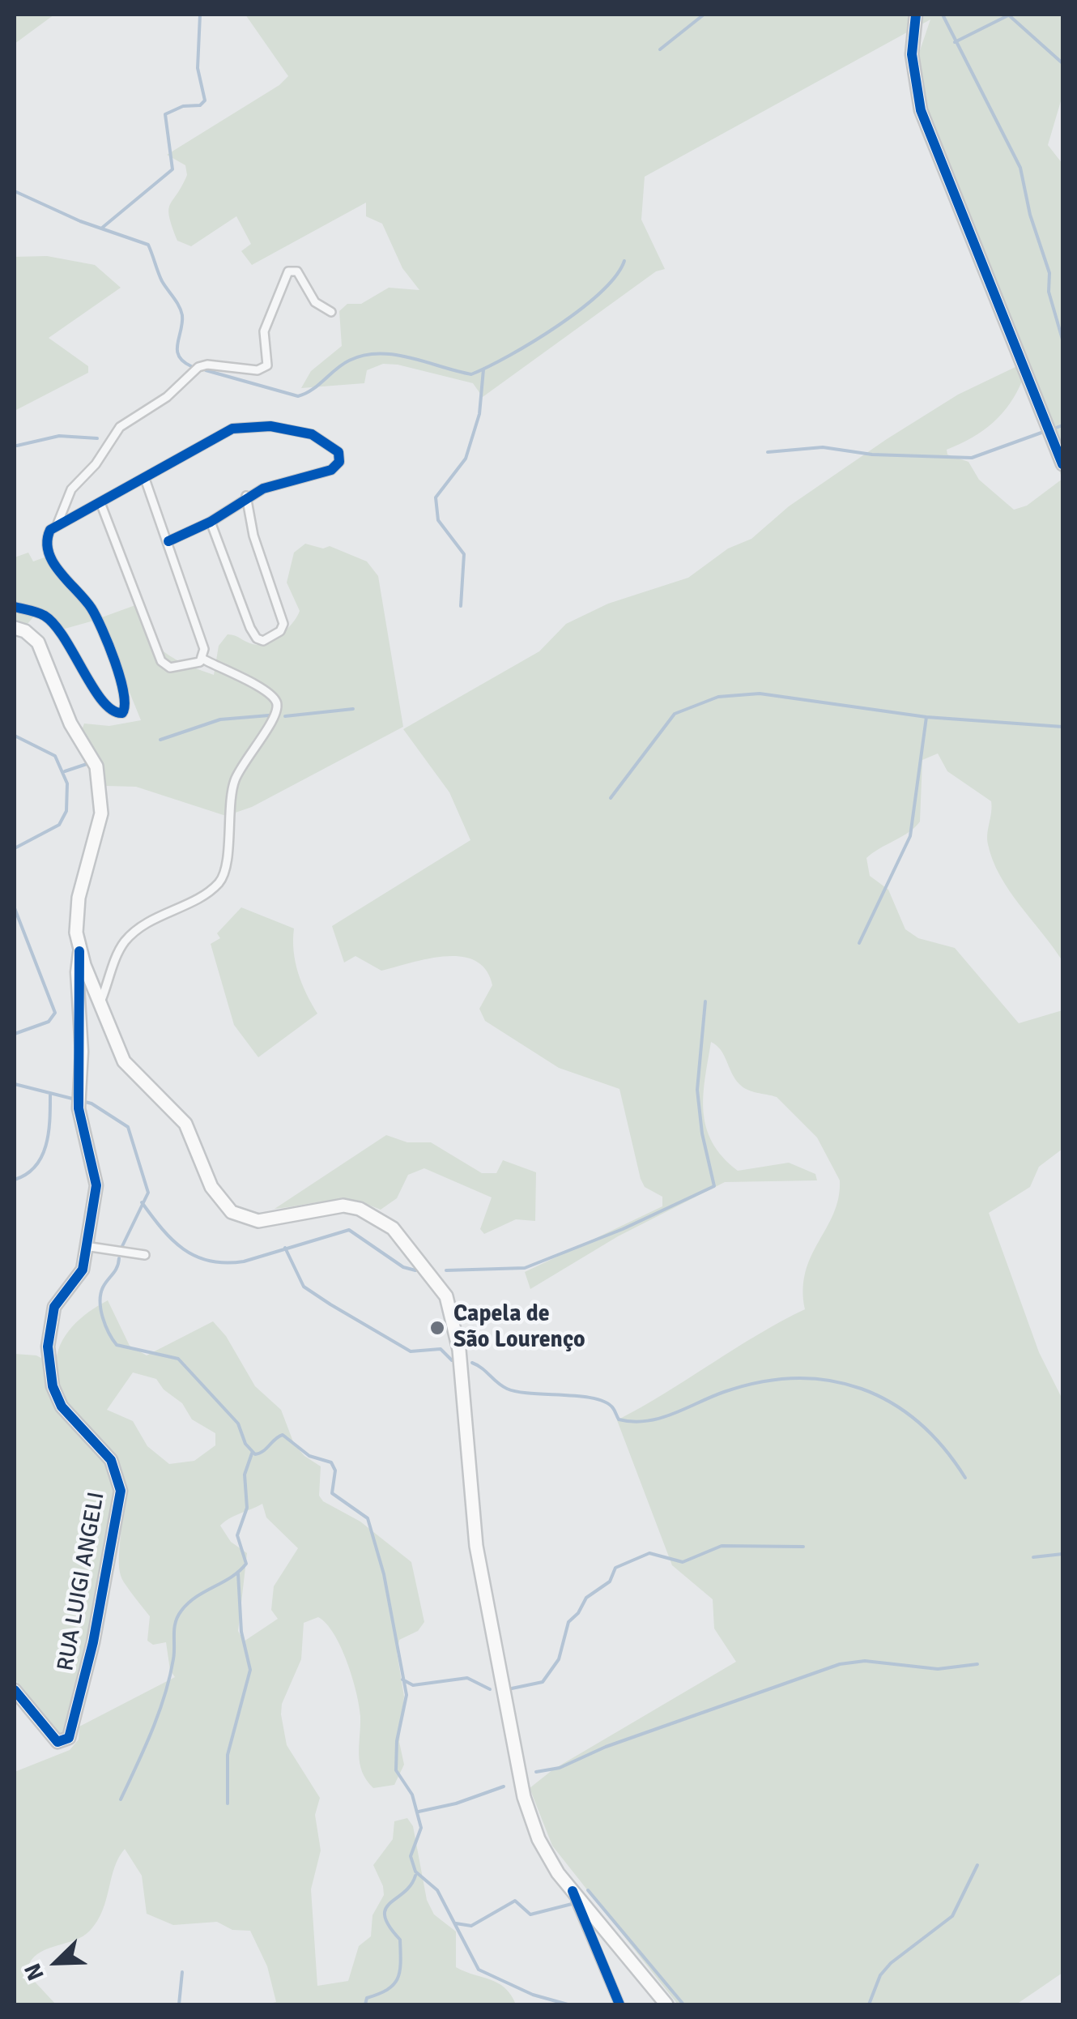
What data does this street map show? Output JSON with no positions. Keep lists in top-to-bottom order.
{
  "streets": {
    "street": ["RUA LUIGI ANGELI"]
  },
  "places": ["Capela de São Lourenço"],
  "north": "bottom left"
}
